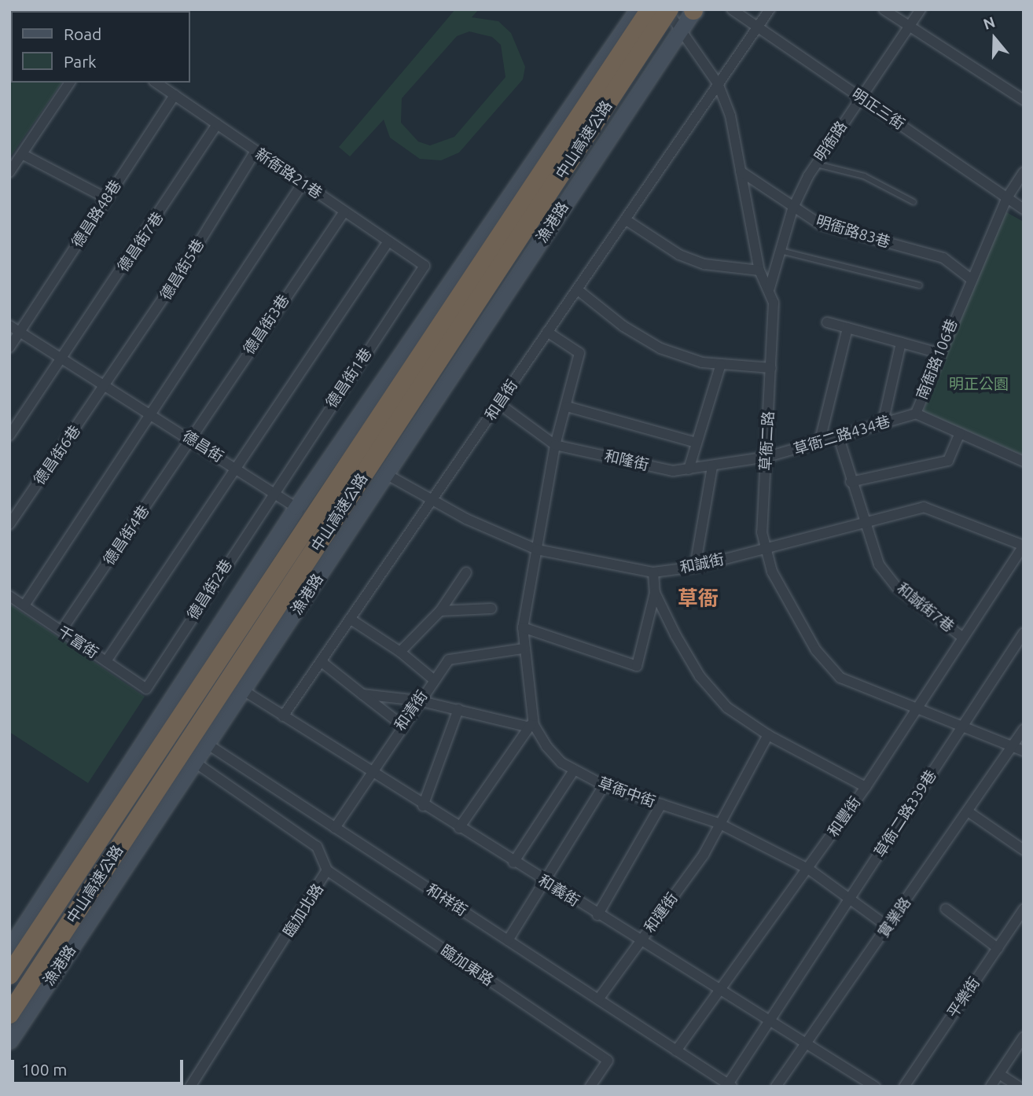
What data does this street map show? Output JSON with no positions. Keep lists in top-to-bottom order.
{
  "streets": {
    "highway": ["中山高速公路"],
    "street": [
      "明正三街",
      "明衙路",
      "新衙路21巷",
      "德昌路48巷",
      "漁港路",
      "明衙路83巷",
      "德昌街7巷",
      "德昌街5巷",
      "德昌街3巷",
      "南衙路106巷",
      "德昌街1巷",
      "和昌街",
      "草衙二路434巷",
      "草衙二路",
      "德昌街",
      "德昌街6巷",
      "和隆街",
      "德昌街4巷",
      "和誠街",
      "德昌街2巷",
      "和誠街7巷",
      "千富街",
      "和清街",
      "草衙中街",
      "草衙二路339巷",
      "和豐街",
      "和義街",
      "和祥街",
      "臨加北路",
      "和運街",
      "實業路",
      "臨加東路",
      "平樂街"
    ]
  },
  "crossings": [
    ["明正三街", "明衙路"],
    ["明正三街", "南衙路106巷"],
    ["明正三街", "和昌街"],
    ["中山高速公路", "草衙二路"],
    ["明衙路", "明衙路83巷"],
    ["明衙路", "草衙二路"],
    ["新衙路21巷", "德昌路48巷"],
    ["新衙路21巷", "德昌街7巷"],
    ["新衙路21巷", "德昌街5巷"],
    ["新衙路21巷", "德昌街3巷"],
    ["新衙路21巷", "德昌街1巷"],
    ["德昌路48巷", "德昌街"],
    ["漁港路", "草衙二路"],
    ["漁港路", "德昌街"],
    ["漁港路", "和誠街"],
    ["漁港路", "和義街"],
    ["漁港路", "和祥街"],
    ["漁港路", "臨加北路"],
    ["明衙路83巷", "南衙路106巷"],
    ["明衙路83巷", "草衙二路"],
    ["德昌街7巷", "德昌街"],
    ["德昌街5巷", "德昌街"],
    ["德昌街5巷", "德昌街6巷"],
    ["德昌街3巷", "德昌街"],
    ["德昌街3巷", "德昌街4巷"],
    ["南衙路106巷", "草衙二路434巷"],
    ["德昌街1巷", "德昌街"],
    ["德昌街1巷", "德昌街2巷"],
    ["和昌街", "草衙二路"],
    ["和昌街", "和隆街"],
    ["和昌街", "和誠街"],
    ["和昌街", "草衙中街"],
    ["和昌街", "和義街"],
    ["草衙二路434巷", "草衙二路"],
    ["草衙二路434巷", "和隆街"],
    ["草衙二路434巷", "和誠街7巷"],
    ["草衙二路", "和隆街"],
    ["草衙二路", "和誠街"],
    ["草衙二路", "草衙二路339巷"],
    ["草衙二路", "實業路"],
    ["德昌街", "德昌街6巷"],
    ["德昌街", "德昌街4巷"],
    ["德昌街", "德昌街2巷"],
    ["和隆街", "草衙中街"],
    ["德昌街4巷", "千富街"],
    ["和誠街", "和誠街7巷"],
    ["和誠街", "草衙中街"],
    ["和誠街", "和豐街"],
    ["德昌街2巷", "千富街"],
    ["和清街", "草衙中街"],
    ["和清街", "和義街"],
    ["和清街", "和祥街"],
    ["草衙中街", "草衙二路339巷"],
    ["草衙中街", "和豐街"],
    ["草衙中街", "和運街"],
    ["草衙中街", "實業路"],
    ["草衙二路339巷", "和義街"],
    ["草衙二路339巷", "和祥街"],
    ["和豐街", "和義街"],
    ["和豐街", "和祥街"],
    ["和豐街", "和運街"],
    ["和義街", "和運街"],
    ["和義街", "實業路"],
    ["和祥街", "和運街"],
    ["臨加北路", "臨加東路"]
  ],
  "districts": ["草衙"],
  "parks": ["明正公園"],
  "legend": ["Road", "Park"],
  "scale_bar": "100 m",
  "north": "top"
}
